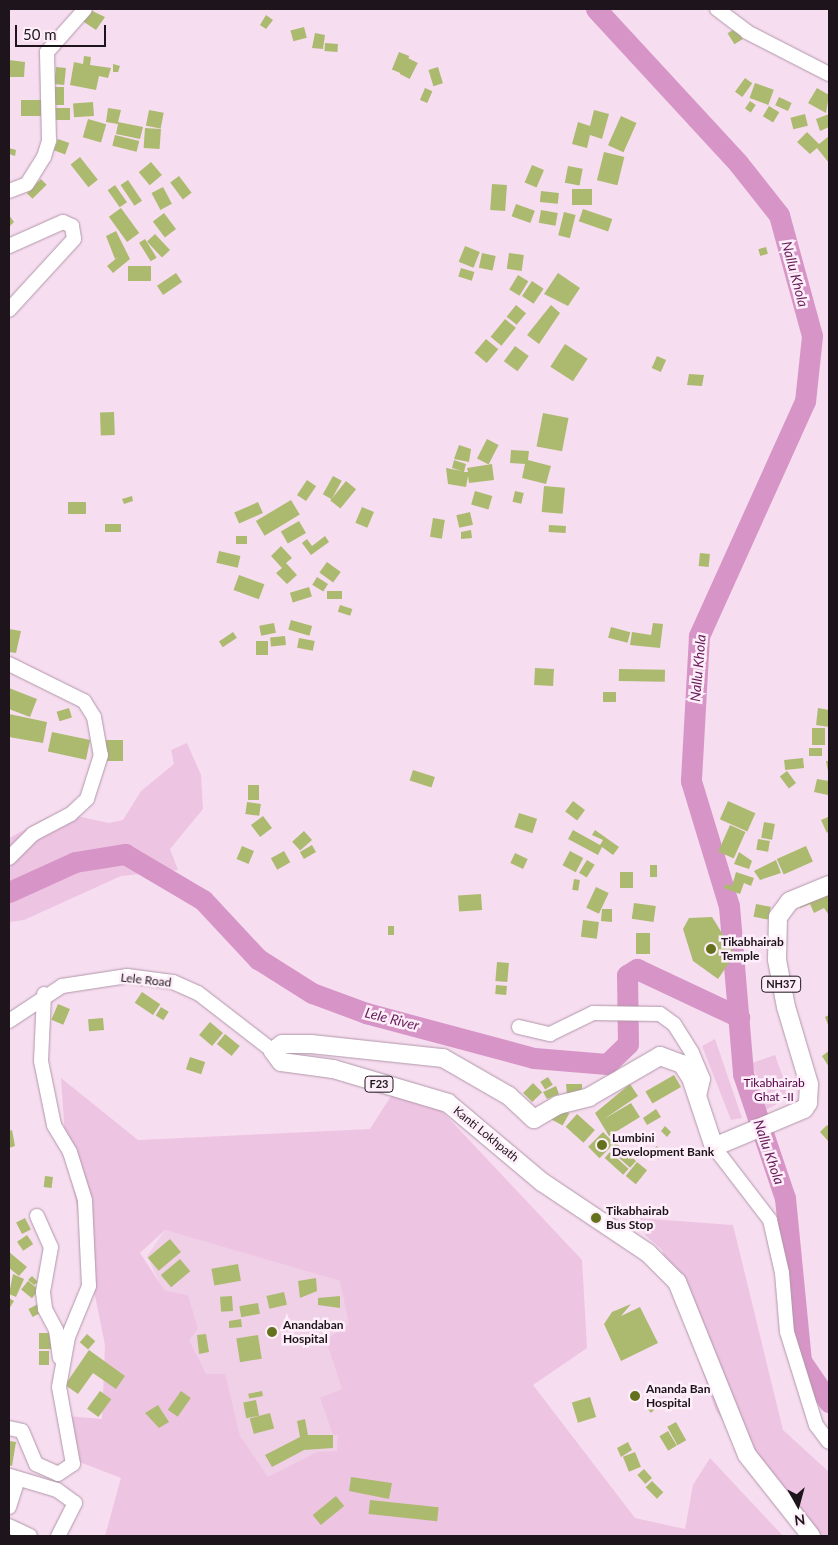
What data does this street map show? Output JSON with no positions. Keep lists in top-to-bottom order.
{
  "streets": {
    "main road": ["NH37", "F23", "Kanti Lokhpath"],
    "street": ["Lele Road"]
  },
  "crossings": [
    ["Lele Road", "Kanti Lokhpath"]
  ],
  "water": ["Nallu Khola", "Lele River"],
  "parks": ["Tikabhairab Ghat -II"],
  "places": [
    "Tikabhairab Temple",
    "Lumbini Development Bank",
    "Tikabhairab Bus Stop",
    "Anandaban Hospital",
    "Ananda Ban Hospital"
  ],
  "scale_bar": "50 m",
  "north": "bottom"
}
